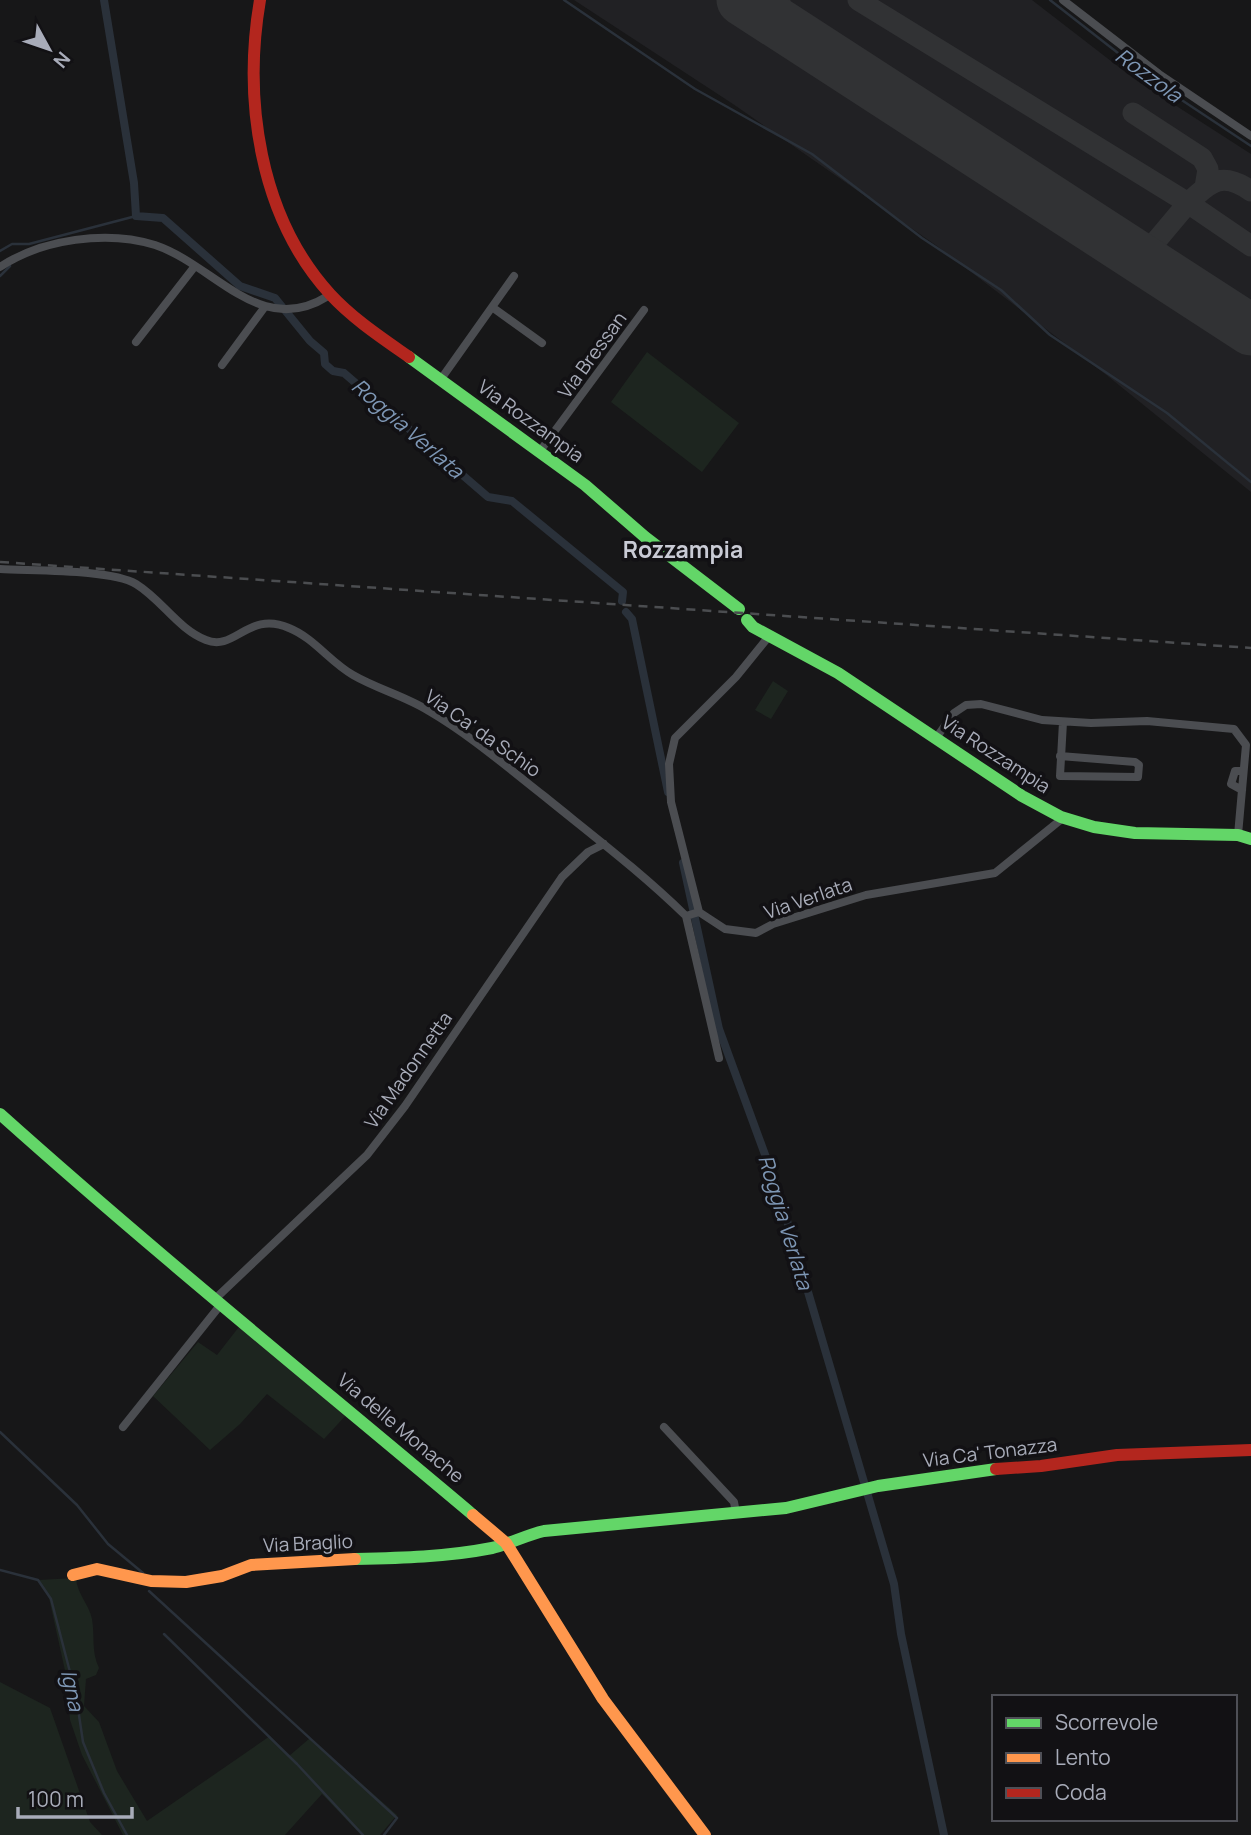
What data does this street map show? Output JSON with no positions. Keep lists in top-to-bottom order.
{
  "streets": {
    "street": [
      "Via Bressan",
      "Via Rozzampia",
      "Via Ca' da Schio",
      "Via Verlata",
      "Via Madonnetta",
      "Via delle Monache",
      "Via Ca' Tonazza",
      "Via Braglio"
    ]
  },
  "crossings": [
    ["Via Bressan", "Via Rozzampia"],
    ["Via Rozzampia", "Via Verlata"],
    ["Via Ca' da Schio", "Via Verlata"],
    ["Via Ca' da Schio", "Via Madonnetta"],
    ["Via Madonnetta", "Via delle Monache"],
    ["Via delle Monache", "Via Ca' Tonazza"],
    ["Via delle Monache", "Via Braglio"],
    ["Via Ca' Tonazza", "Via Braglio"]
  ],
  "districts": ["Rozzampia"],
  "water": ["Rozzola", "Roggia Verlata", "Igna"],
  "legend": ["Scorrevole", "Lento", "Coda"],
  "scale_bar": "100 m",
  "north": "bottom right"
}
